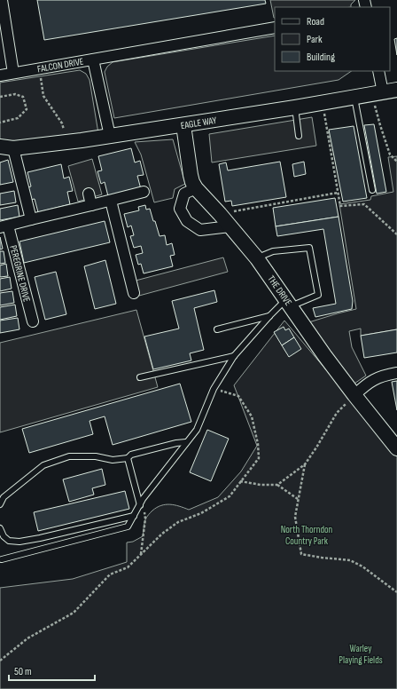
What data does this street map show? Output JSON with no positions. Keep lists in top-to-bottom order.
{
  "streets": {
    "street": [
      "FALCON DRIVE",
      "EAGLE WAY",
      "PEREGRINE DRIVE",
      "THE DRIVE"
    ]
  },
  "crossings": [
    ["FALCON DRIVE", "EAGLE WAY"],
    ["EAGLE WAY", "THE DRIVE"]
  ],
  "parks": ["North Thorndon Country Park", "Warley Playing Fields"],
  "legend": ["Road", "Park", "Building"],
  "scale_bar": "50 m"
}
